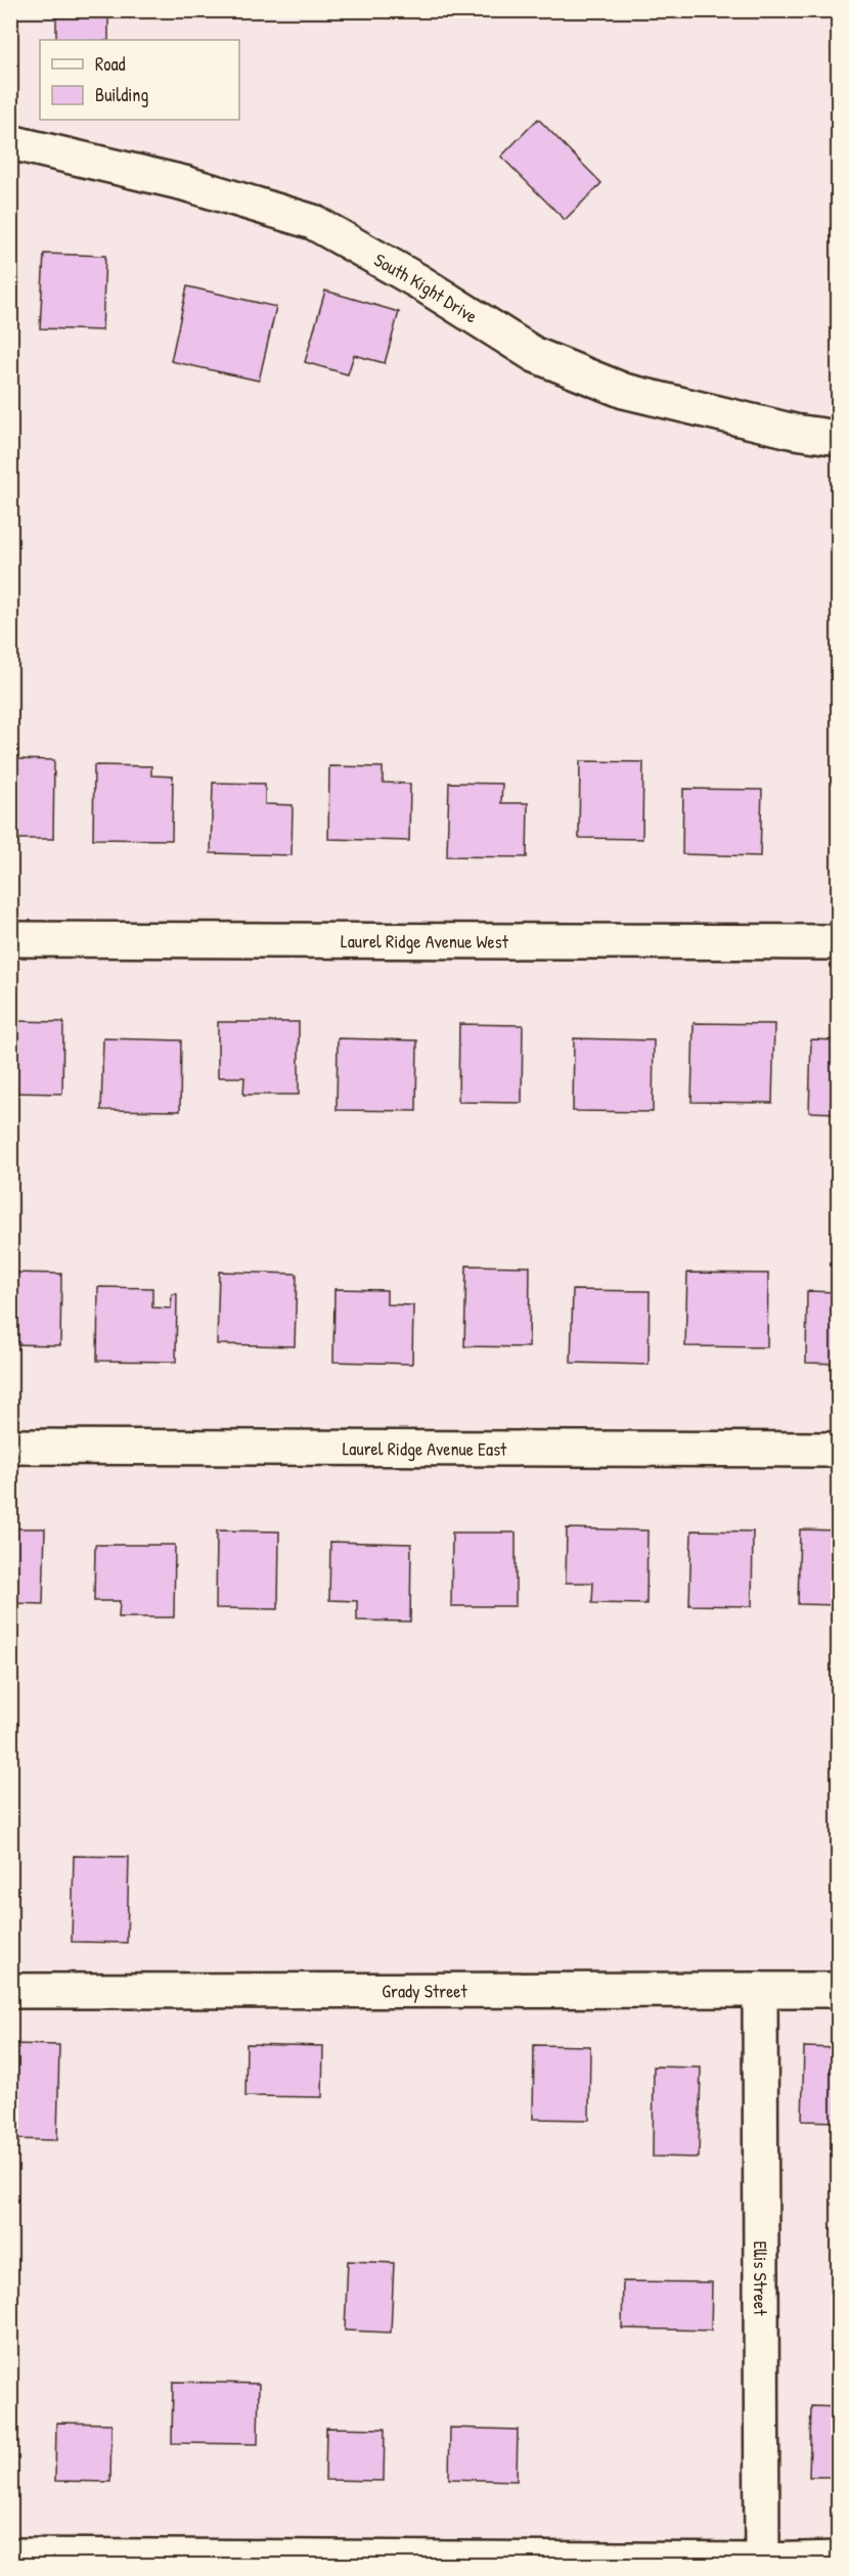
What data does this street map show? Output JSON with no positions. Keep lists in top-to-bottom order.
{
  "streets": {
    "street": [
      "South Kight Drive",
      "Laurel Ridge Avenue West",
      "Laurel Ridge Avenue East",
      "Grady Street",
      "Ellis Street"
    ]
  },
  "crossings": [
    ["Grady Street", "Ellis Street"]
  ],
  "legend": ["Road", "Building"]
}
